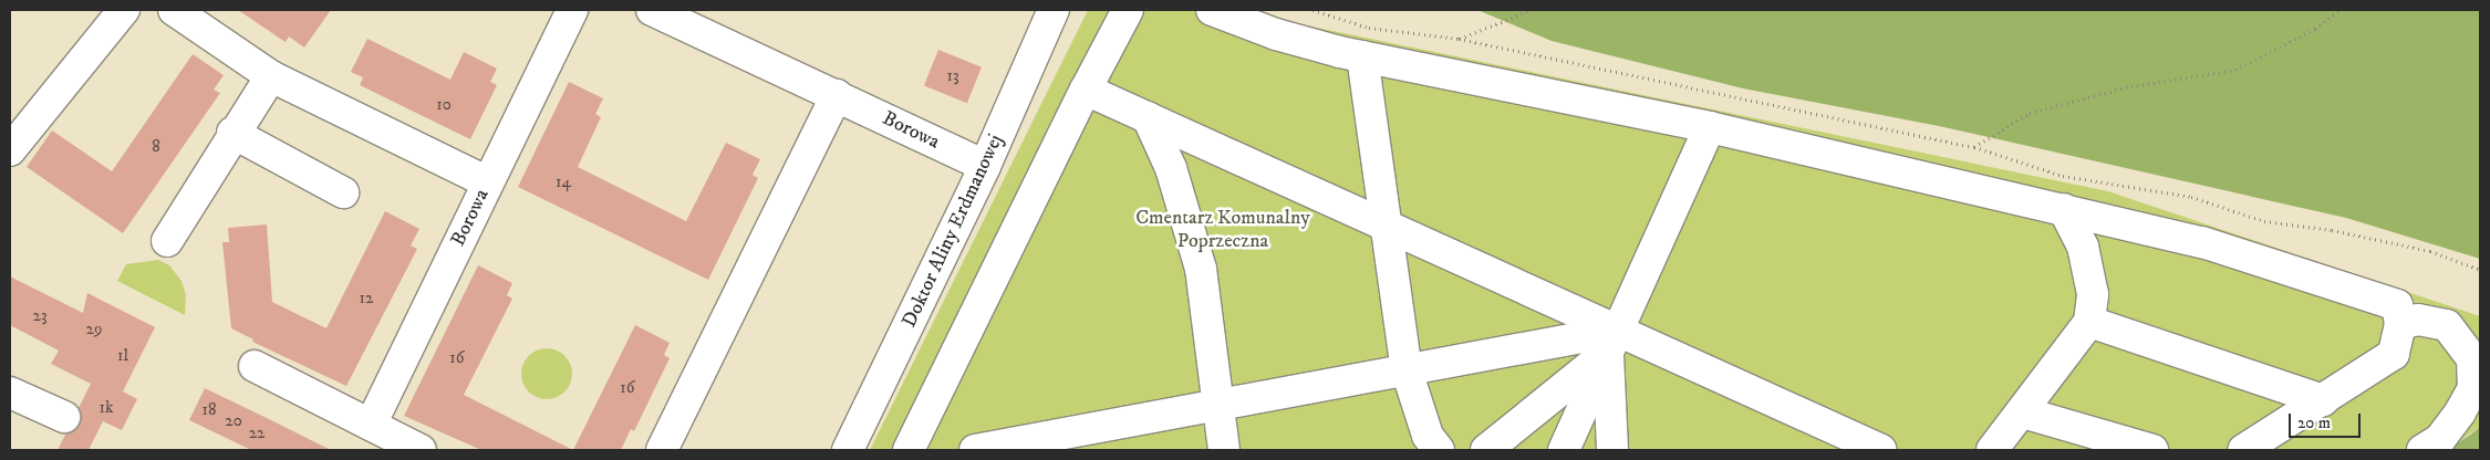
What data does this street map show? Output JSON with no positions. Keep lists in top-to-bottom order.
{
  "streets": {
    "street": ["Borowa", "Doktor Aliny Erdmanowej"]
  },
  "crossings": [
    ["Borowa", "Doktor Aliny Erdmanowej"]
  ],
  "parks": ["Cmentarz Komunalny Poprzeczna"],
  "house_numbers": [
    "13",
    "10",
    "8",
    "14",
    "12",
    "23",
    "29",
    "1l",
    "16",
    "16",
    "1k",
    "18",
    "20",
    "22"
  ],
  "scale_bar": "20 m"
}
